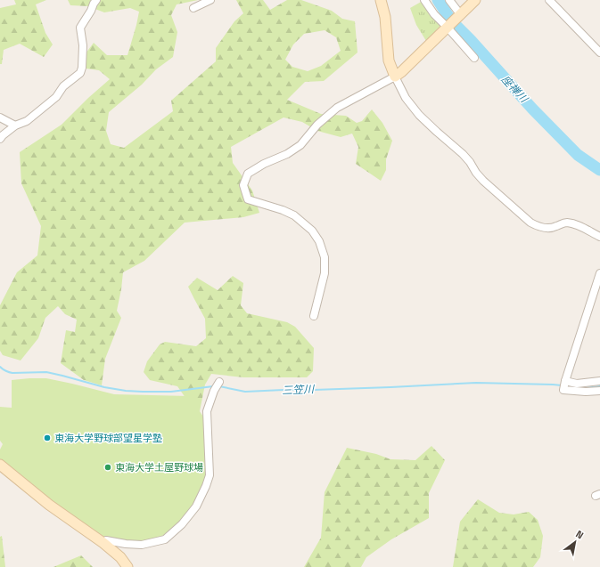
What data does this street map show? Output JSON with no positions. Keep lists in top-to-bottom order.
{
  "water": ["座禅川", "三笠川"],
  "places": ["東海大学野球部望星学塾", "東海大学土屋野球場"],
  "north": "top right"
}
